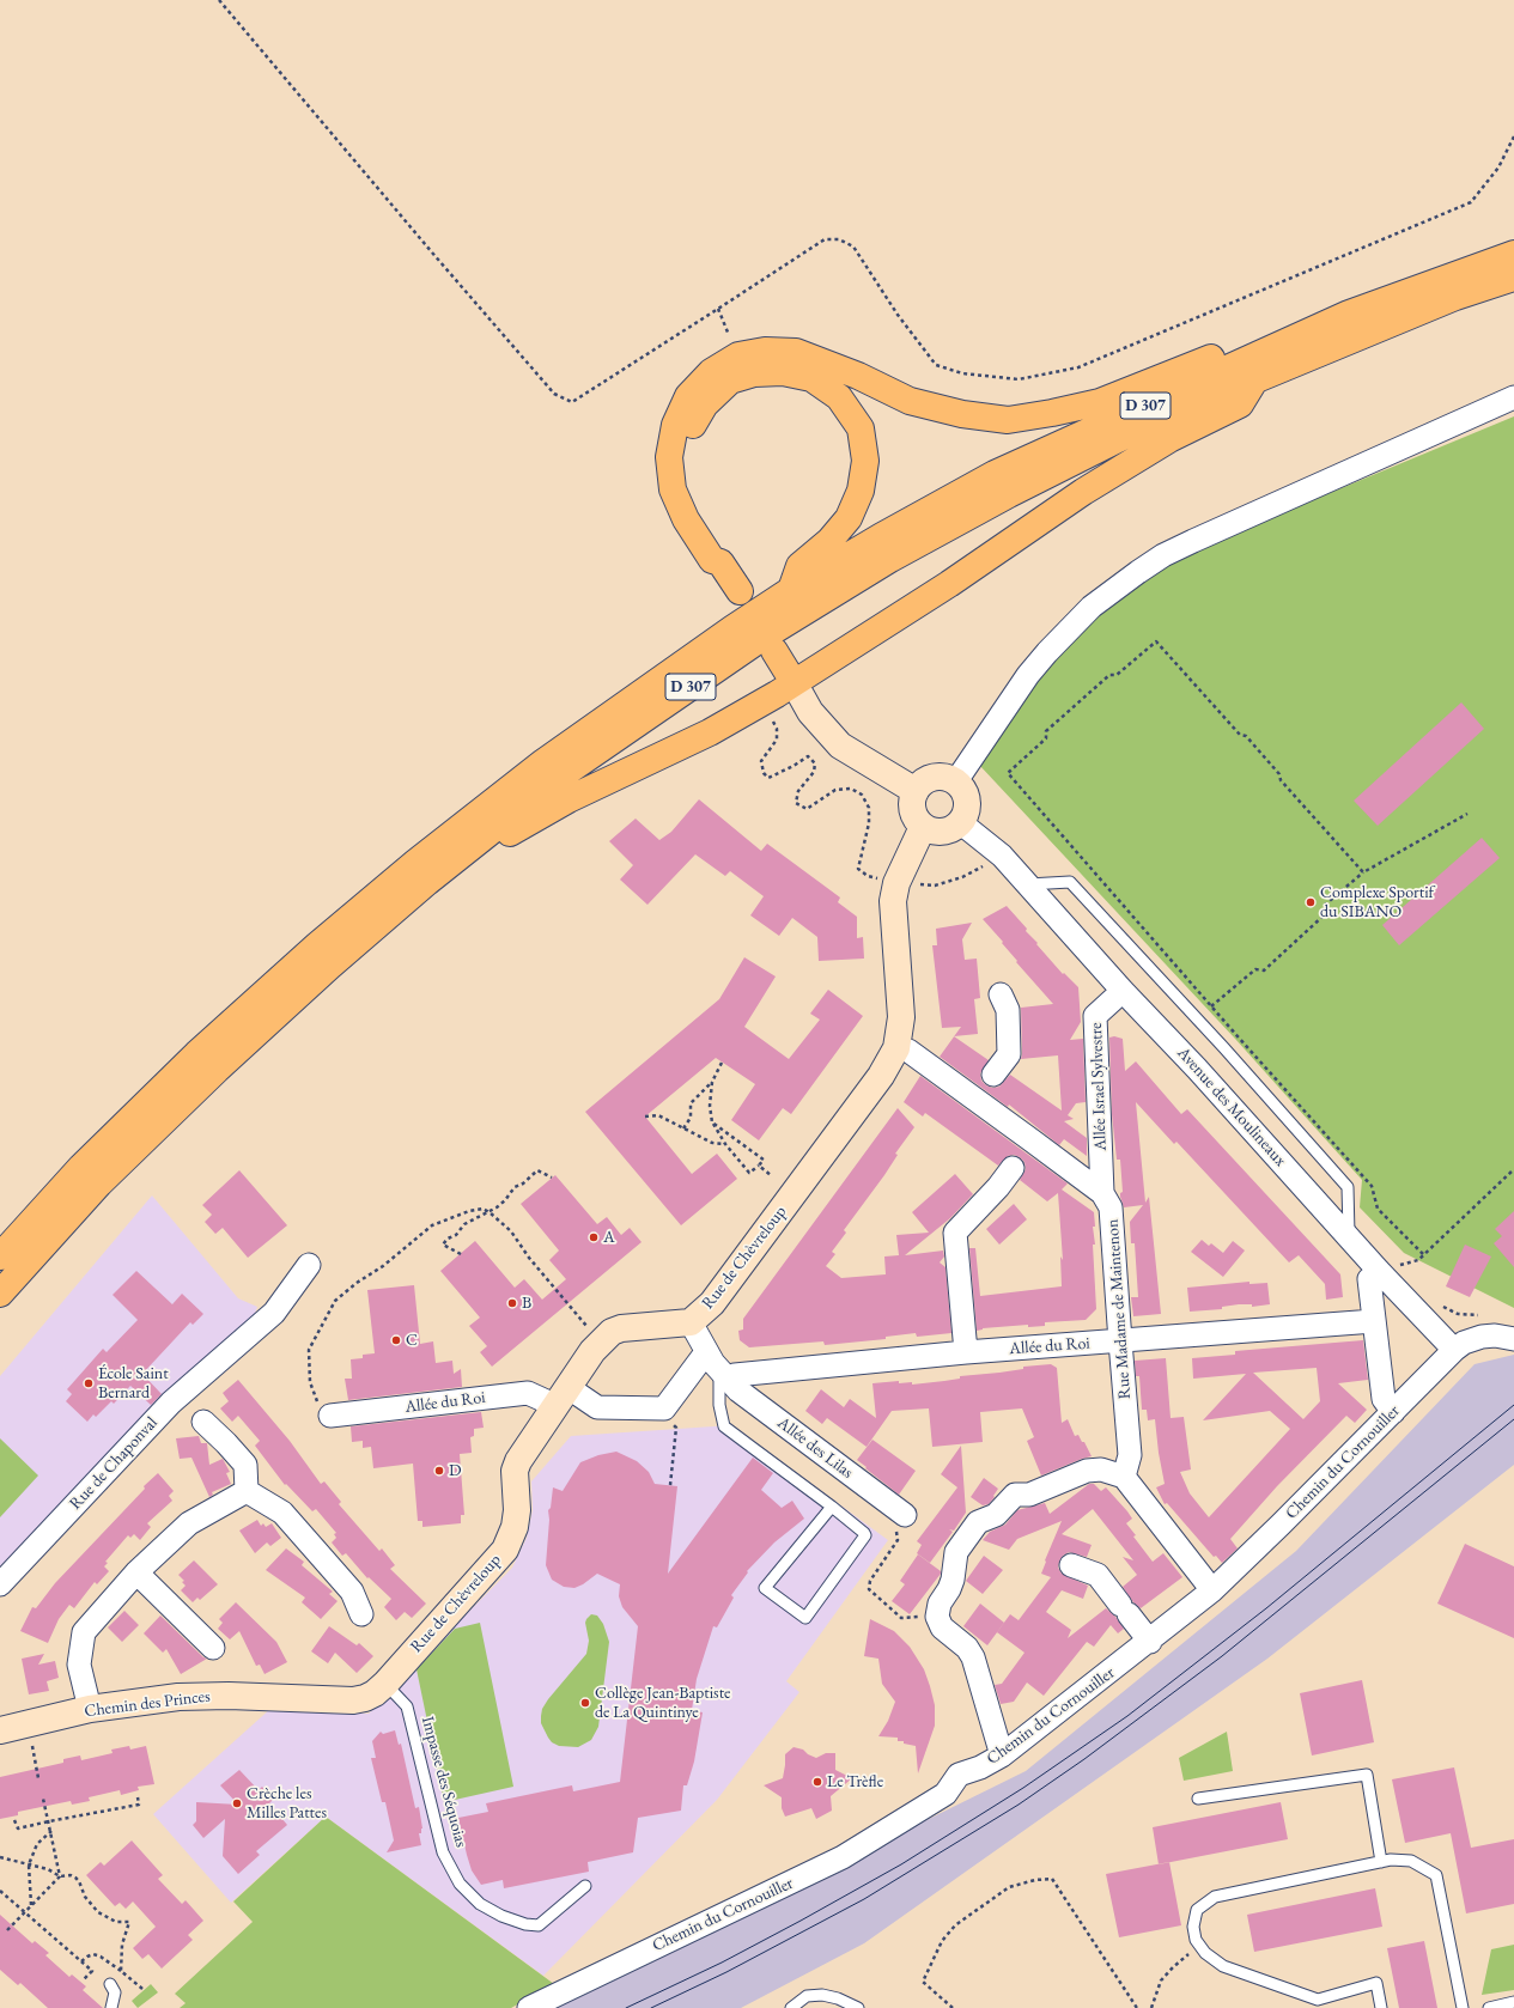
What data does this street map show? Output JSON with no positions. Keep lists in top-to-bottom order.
{
  "streets": {
    "main road": ["D 307"],
    "street": [
      "Allée Israel Sylvestre",
      "Avenue des Moulineaux",
      "Rue de Chèvreloup",
      "Rue Madame de Maintenon",
      "Allée du Roi",
      "Allée des Lilas",
      "Chemin du Cornouiller",
      "Rue de Chaponval",
      "Chemin des Princes"
    ],
    "lane": ["Impasse des Séquoias"]
  },
  "crossings": [
    ["Allée Israel Sylvestre", "Avenue des Moulineaux"],
    ["Allée Israel Sylvestre", "Rue Madame de Maintenon"],
    ["Avenue des Moulineaux", "Rue de Chèvreloup"],
    ["Avenue des Moulineaux", "Chemin du Cornouiller"],
    ["Rue de Chèvreloup", "Allée du Roi"],
    ["Rue de Chèvreloup", "Allée des Lilas"],
    ["Rue de Chèvreloup", "Chemin des Princes"],
    ["Rue de Chèvreloup", "Impasse des Séquoias"],
    ["Rue Madame de Maintenon", "Allée du Roi"],
    ["Allée du Roi", "Allée des Lilas"]
  ],
  "places": [
    "Complexe Sportif du SIBANO",
    "A",
    "B",
    "C",
    "École Saint Bernard",
    "D",
    "Collège Jean-Baptiste de La Quintinye",
    "Le Trèfle",
    "Crèche les Milles Pattes"
  ]
}
